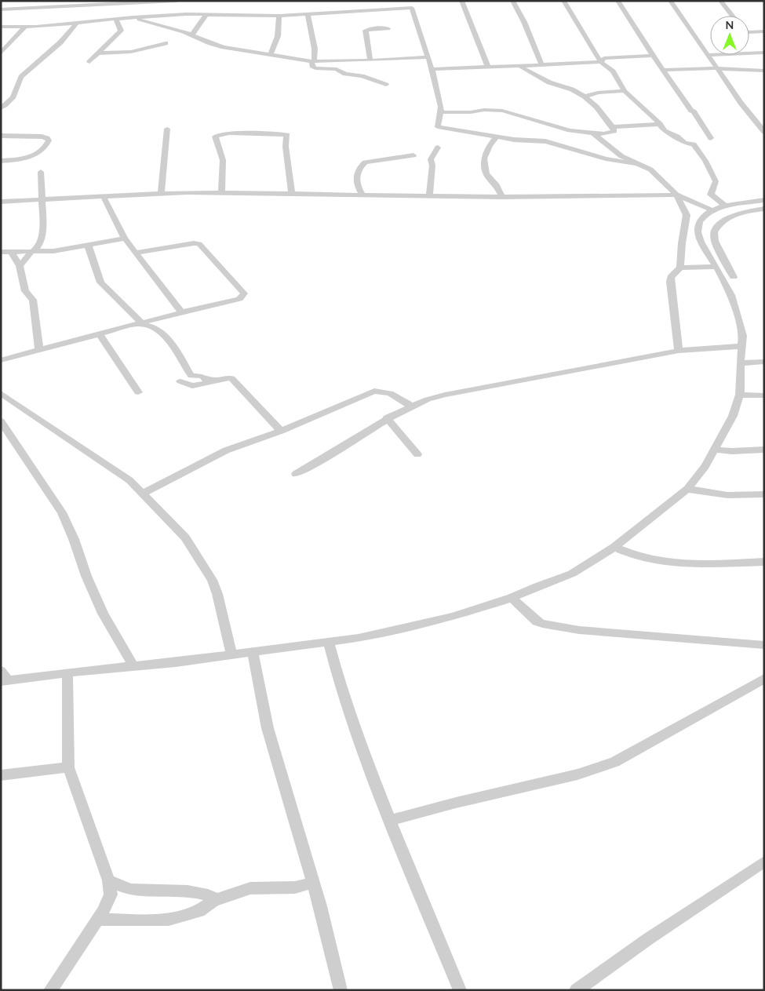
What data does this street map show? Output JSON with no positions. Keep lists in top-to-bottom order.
{
  "north": "top"
}
